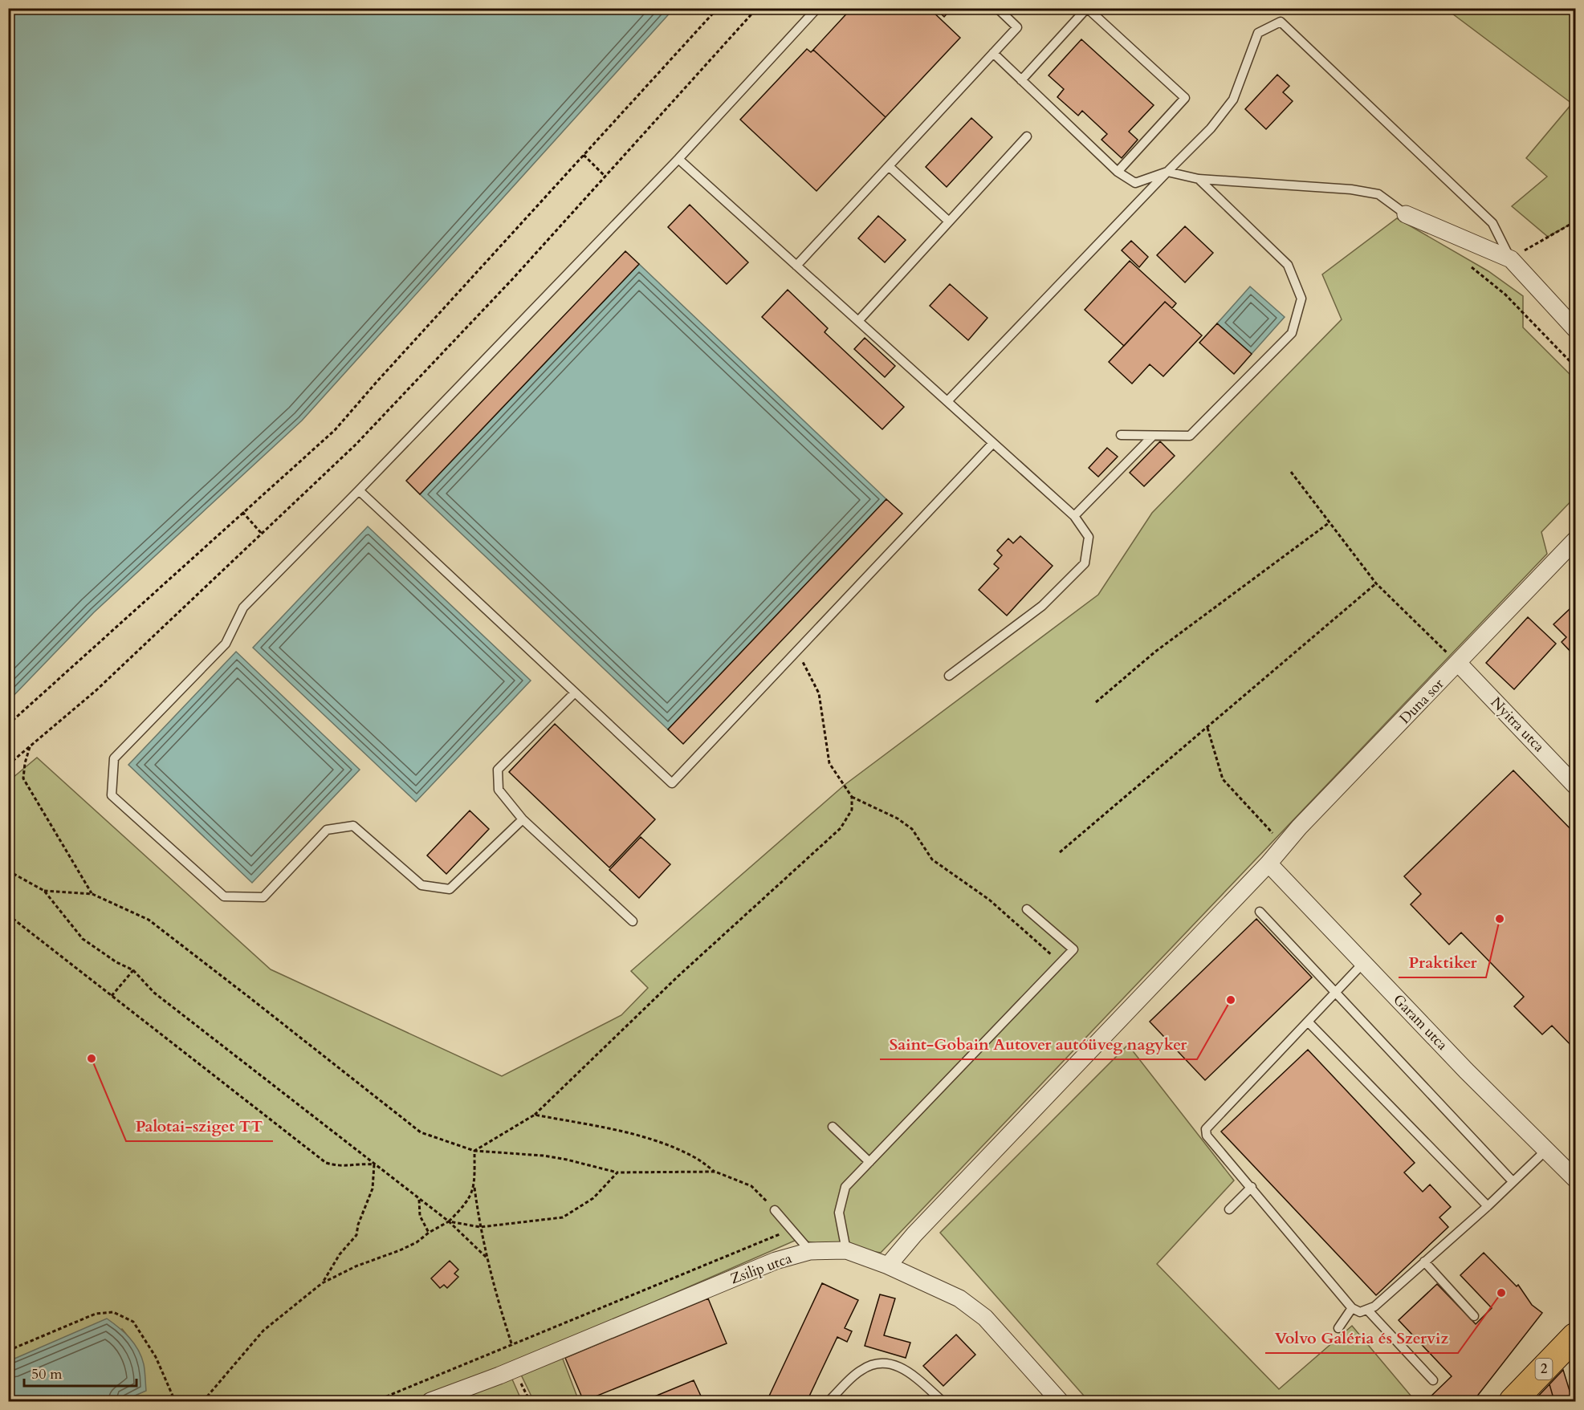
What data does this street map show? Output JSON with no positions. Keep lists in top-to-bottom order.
{
  "streets": {
    "main road": ["2"],
    "street": [
      "Duna sor",
      "Nyitra utca",
      "Garam utca",
      "Zsilip utca"
    ]
  },
  "crossings": [
    ["Duna sor", "Nyitra utca"],
    ["Duna sor", "Garam utca"],
    ["Duna sor", "Zsilip utca"]
  ],
  "places": [
    "Praktiker",
    "Saint-Gobain Autover autóüveg nagyker",
    "Palotai-sziget TT",
    "Volvo Galéria és Szerviz"
  ],
  "scale_bar": "50 m"
}
